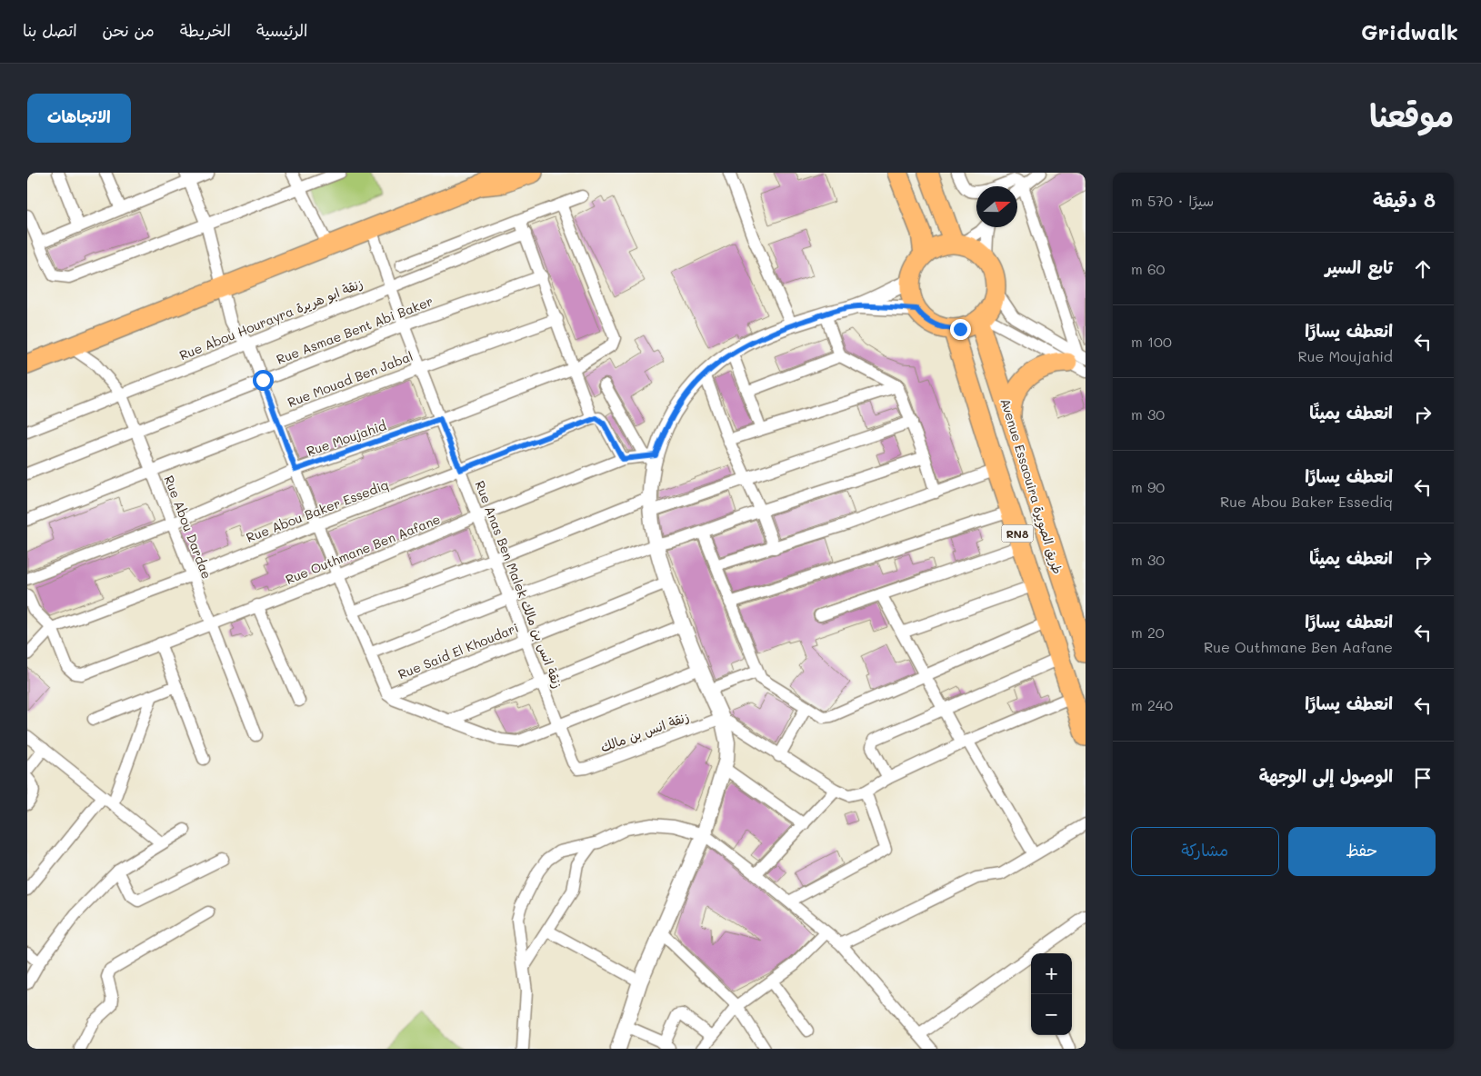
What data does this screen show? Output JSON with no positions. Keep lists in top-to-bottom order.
{
  "streets": {
    "main road": ["Avenue Essaouira طريق الصويرة", "RN8"],
    "street": [
      "Rue Abou Hourayra زنقة ابو هريرة",
      "Rue Asmae Bent Abi Baker",
      "Rue Mouad Ben Jabal",
      "Rue Moujahid",
      "Rue Abou Baker Essediq",
      "Rue Abou Dardae",
      "Rue Outhmane Ben Aafane",
      "Rue Anas Ben Malek زنقة انس بن مالك",
      "Rue Said El Khoudari",
      "زنقة انس بن مالك"
    ]
  },
  "crossings": [
    ["Rue Abou Hourayra زنقة ابو هريرة", "Rue Abou Dardae"],
    ["Rue Abou Hourayra زنقة ابو هريرة", "Rue Anas Ben Malek زنقة انس بن مالك"],
    ["Rue Asmae Bent Abi Baker", "Rue Abou Dardae"],
    ["Rue Asmae Bent Abi Baker", "Rue Anas Ben Malek زنقة انس بن مالك"],
    ["Rue Mouad Ben Jabal", "Rue Abou Dardae"],
    ["Rue Mouad Ben Jabal", "Rue Anas Ben Malek زنقة انس بن مالك"],
    ["Rue Moujahid", "Rue Abou Dardae"],
    ["Rue Moujahid", "Rue Anas Ben Malek زنقة انس بن مالك"],
    ["Avenue Essaouira طريق الصويرة", "RN8"],
    ["Rue Abou Baker Essediq", "Rue Abou Dardae"],
    ["Rue Abou Baker Essediq", "Rue Outhmane Ben Aafane"],
    ["Rue Abou Baker Essediq", "Rue Anas Ben Malek زنقة انس بن مالك"],
    ["Rue Abou Dardae", "Rue Outhmane Ben Aafane"],
    ["Rue Outhmane Ben Aafane", "Rue Anas Ben Malek زنقة انس بن مالك"],
    ["Rue Anas Ben Malek زنقة انس بن مالك", "Rue Said El Khoudari"],
    ["Rue Anas Ben Malek زنقة انس بن مالك", "زنقة انس بن مالك"]
  ],
  "north": "right",
  "page": {
    "header": "Gridwalk",
    "nav": [
      "الرئيسية",
      "الخريطة",
      "من نحن",
      "اتصل بنا"
    ],
    "title": "موقعنا",
    "buttons": [
      "الاتجاهات",
      ["حفظ", "مشاركة"]
    ],
    "heading": ["8 دقيقة", "سيرًا · 570 m"],
    "list": [
      ["تابع السير", "60 m"],
      ["انعطف يسارًا", "Rue Moujahid", "100 m"],
      ["انعطف يمينًا", "30 m"],
      ["انعطف يسارًا", "Rue Abou Baker Essediq", "90 m"],
      ["انعطف يمينًا", "30 m"],
      ["انعطف يسارًا", "Rue Outhmane Ben Aafane", "20 m"],
      ["انعطف يسارًا", "240 m"],
      "الوصول إلى الوجهة"
    ],
    "map_buttons": ["+", "−"]
  }
}
